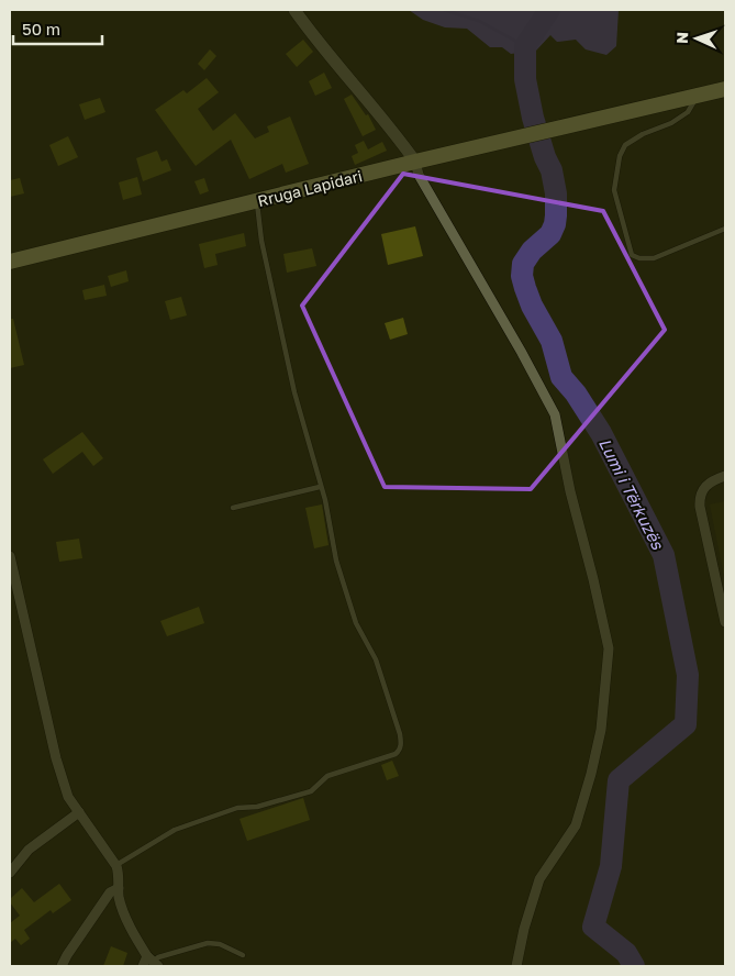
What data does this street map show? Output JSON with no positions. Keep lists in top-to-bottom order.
{
  "streets": {
    "main road": ["Rruga Lapidari"]
  },
  "water": ["Lumi i Tërkuzës"],
  "scale_bar": "50 m",
  "north": "left"
}
